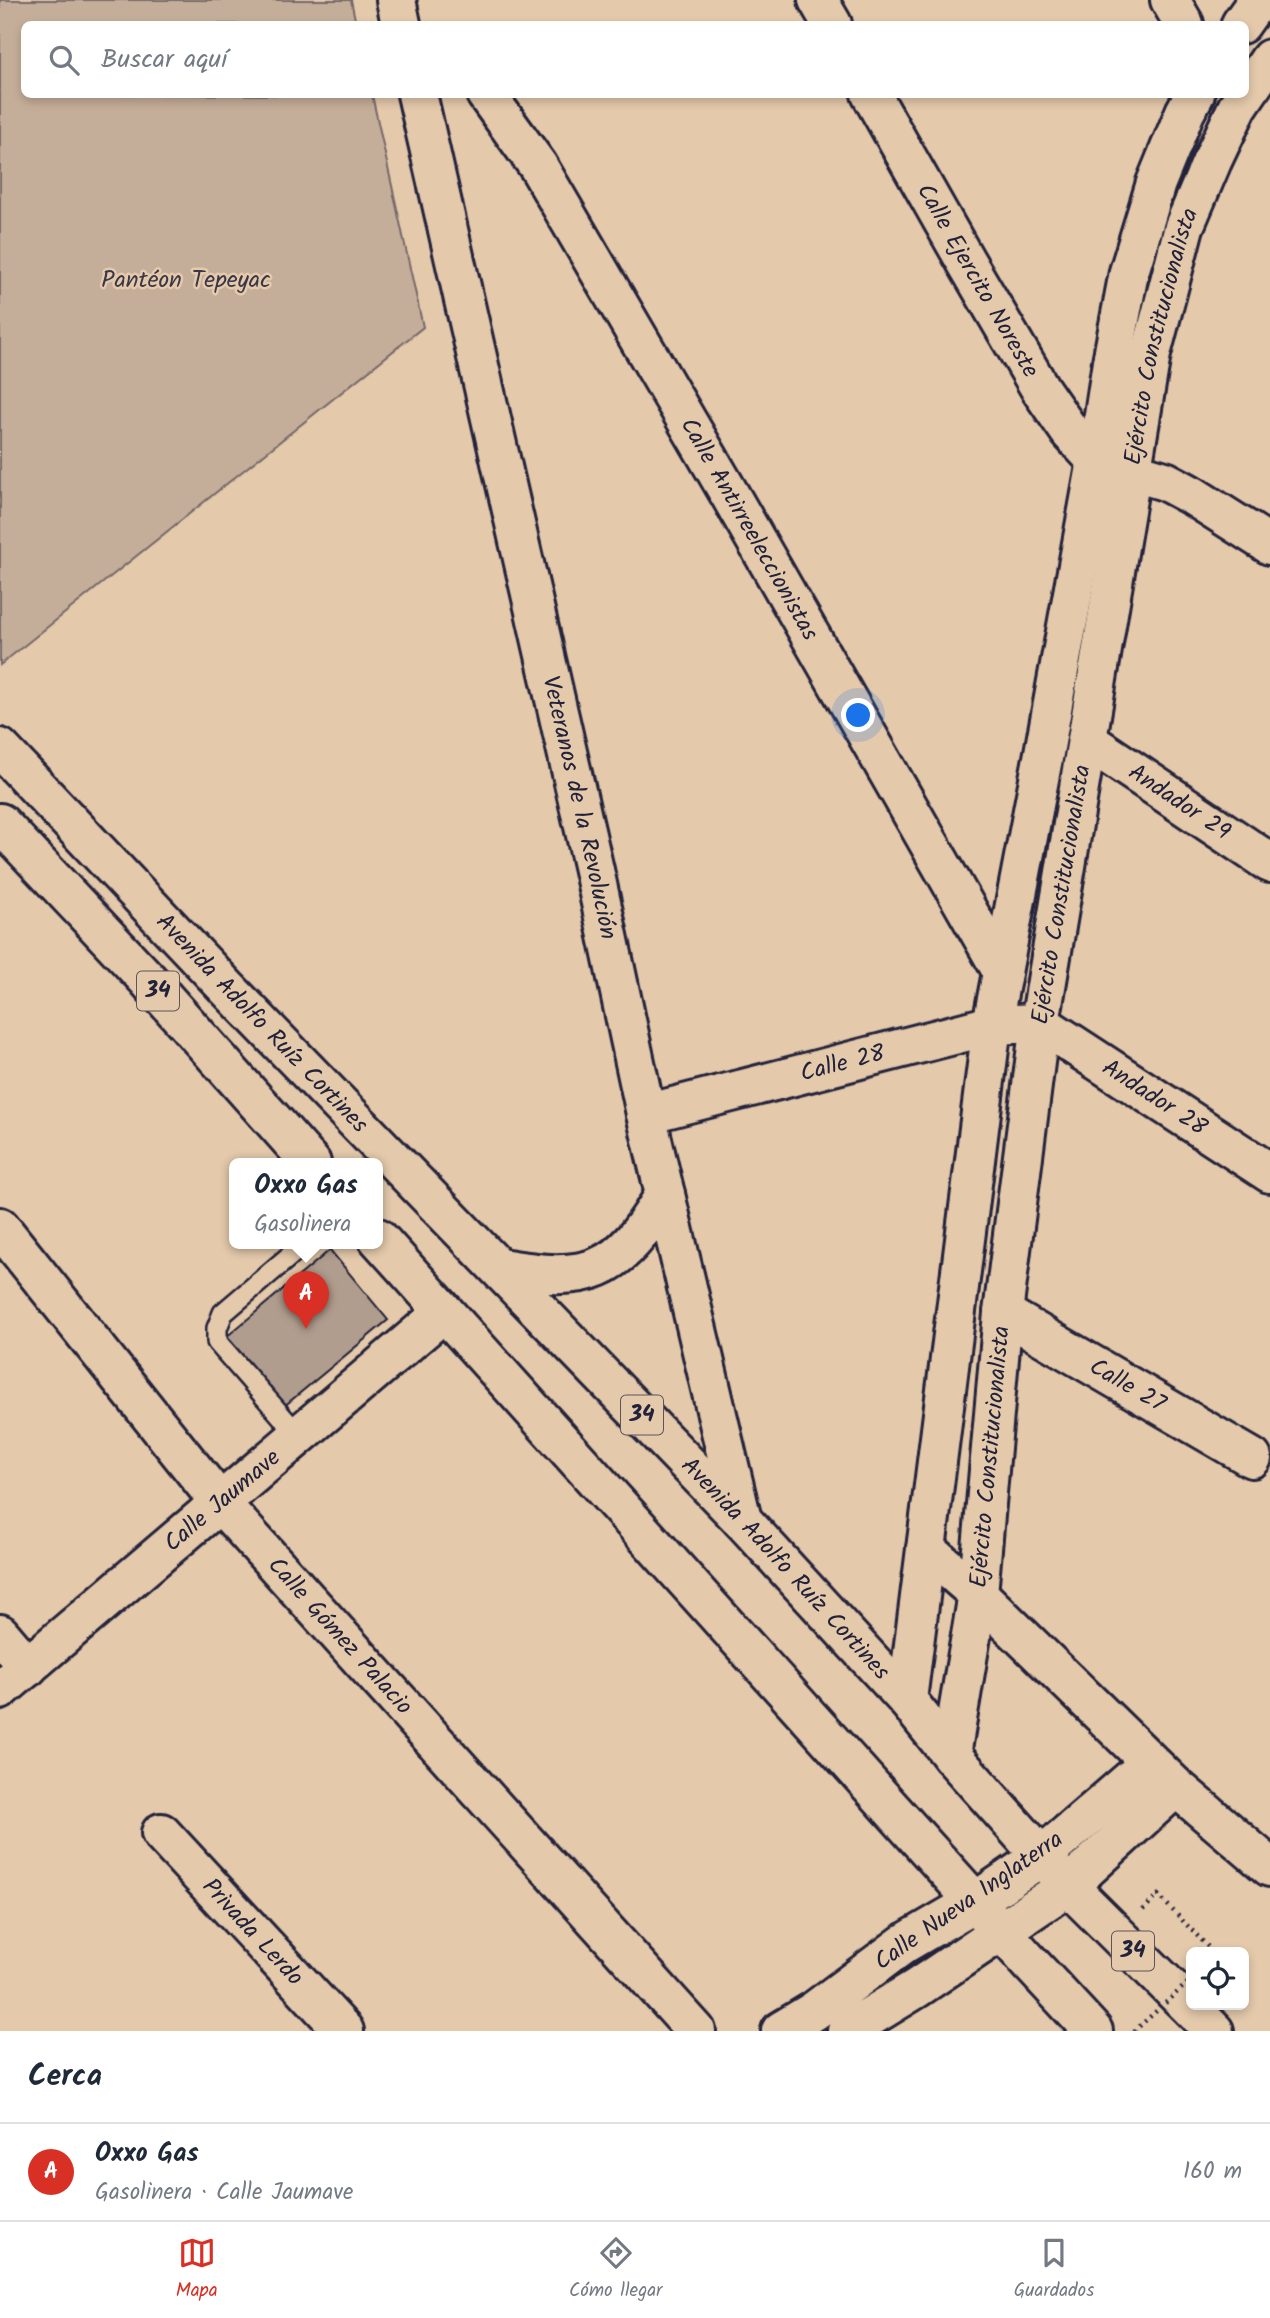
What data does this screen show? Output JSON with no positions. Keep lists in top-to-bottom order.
{
  "streets": {
    "street": [
      "Calle Ejercito Noreste",
      "Ejército Constitucionalista",
      "Calle Antirreeleccionistas",
      "Andador 29",
      "Veteranos de la Revolución",
      "34",
      "Avenida Adolfo Ruíz Cortines",
      "Calle 28",
      "Andador 28",
      "Calle 27",
      "Calle Jaumave",
      "Calle Gómez Palacio",
      "Calle Nueva Inglaterra",
      "Privada Lerdo"
    ]
  },
  "crossings": [
    ["Calle Ejercito Noreste", "Ejército Constitucionalista"],
    ["Ejército Constitucionalista", "Calle Antirreeleccionistas"],
    ["Ejército Constitucionalista", "Andador 29"],
    ["Ejército Constitucionalista", "Avenida Adolfo Ruíz Cortines"],
    ["Ejército Constitucionalista", "Calle 28"],
    ["Ejército Constitucionalista", "Andador 28"],
    ["Ejército Constitucionalista", "Calle 27"],
    ["Veteranos de la Revolución", "Avenida Adolfo Ruíz Cortines"],
    ["Veteranos de la Revolución", "Calle 28"],
    ["Avenida Adolfo Ruíz Cortines", "Calle Nueva Inglaterra"],
    ["Calle 28", "Andador 28"],
    ["Calle Jaumave", "Calle Gómez Palacio"]
  ],
  "parks": ["Pantéon Tepeyac"],
  "page": {
    "search": "Buscar aquí",
    "popup": ["Oxxo Gas", "Gasolinera"],
    "pins": "A",
    "heading": "Cerca",
    "list": [
      {
        "mark": "A",
        "name": "Oxxo Gas",
        "note": "Gasolinera · Calle Jaumave",
        "value": "160 m"
      }
    ],
    "nav": ["Mapa", "Cómo llegar", "Guardados"]
  }
}
